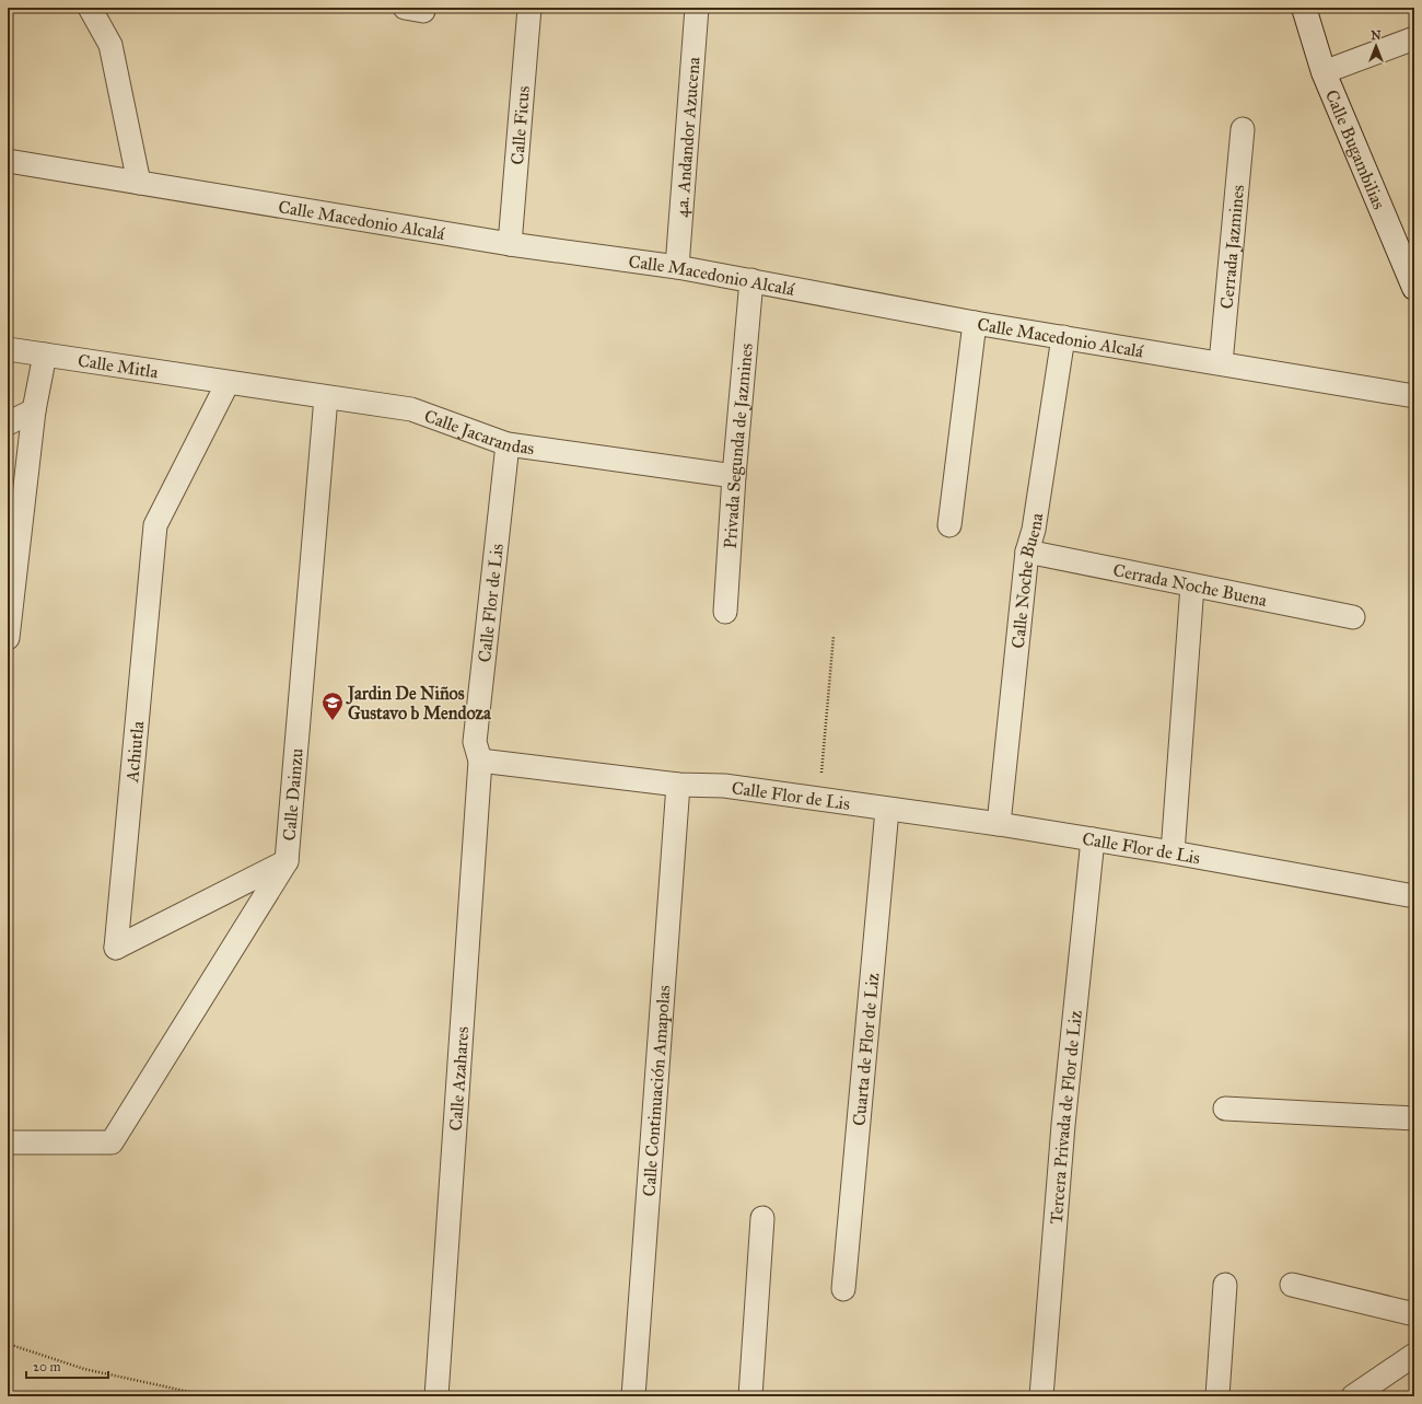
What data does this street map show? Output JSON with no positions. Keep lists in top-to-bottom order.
{
  "streets": {
    "street": [
      "Calle Ficus",
      "4a. Andandor Azucena",
      "Calle Bugambilias",
      "Calle Macedonio Alcalá",
      "Cerrada Jazmines",
      "Calle Mitla",
      "Calle Jacarandas",
      "Privada Segunda de Jazmines",
      "Calle Noche Buena",
      "Cerrada Noche Buena",
      "Calle Flor de Lis",
      "Achiutla",
      "Calle Dainzu",
      "Cuarta de Flor de Liz",
      "Calle Azahares",
      "Calle Continuación Amapolas",
      "Tercera Privada de Flor de Liz"
    ]
  },
  "crossings": [
    ["Calle Ficus", "Calle Macedonio Alcalá"],
    ["4a. Andandor Azucena", "Calle Macedonio Alcalá"],
    ["Calle Macedonio Alcalá", "Cerrada Jazmines"],
    ["Calle Macedonio Alcalá", "Privada Segunda de Jazmines"],
    ["Calle Macedonio Alcalá", "Calle Noche Buena"],
    ["Calle Mitla", "Calle Jacarandas"],
    ["Calle Mitla", "Achiutla"],
    ["Calle Jacarandas", "Privada Segunda de Jazmines"],
    ["Calle Jacarandas", "Calle Flor de Lis"],
    ["Calle Jacarandas", "Achiutla"],
    ["Calle Jacarandas", "Calle Dainzu"],
    ["Calle Noche Buena", "Cerrada Noche Buena"],
    ["Calle Noche Buena", "Calle Flor de Lis"],
    ["Calle Flor de Lis", "Cuarta de Flor de Liz"],
    ["Calle Flor de Lis", "Calle Azahares"],
    ["Calle Flor de Lis", "Calle Continuación Amapolas"],
    ["Calle Flor de Lis", "Tercera Privada de Flor de Liz"],
    ["Achiutla", "Calle Dainzu"]
  ],
  "places": {
    "school or university": ["Jardin De Niños Gustavo b Mendoza"]
  },
  "scale_bar": "20 m",
  "north": "top"
}
